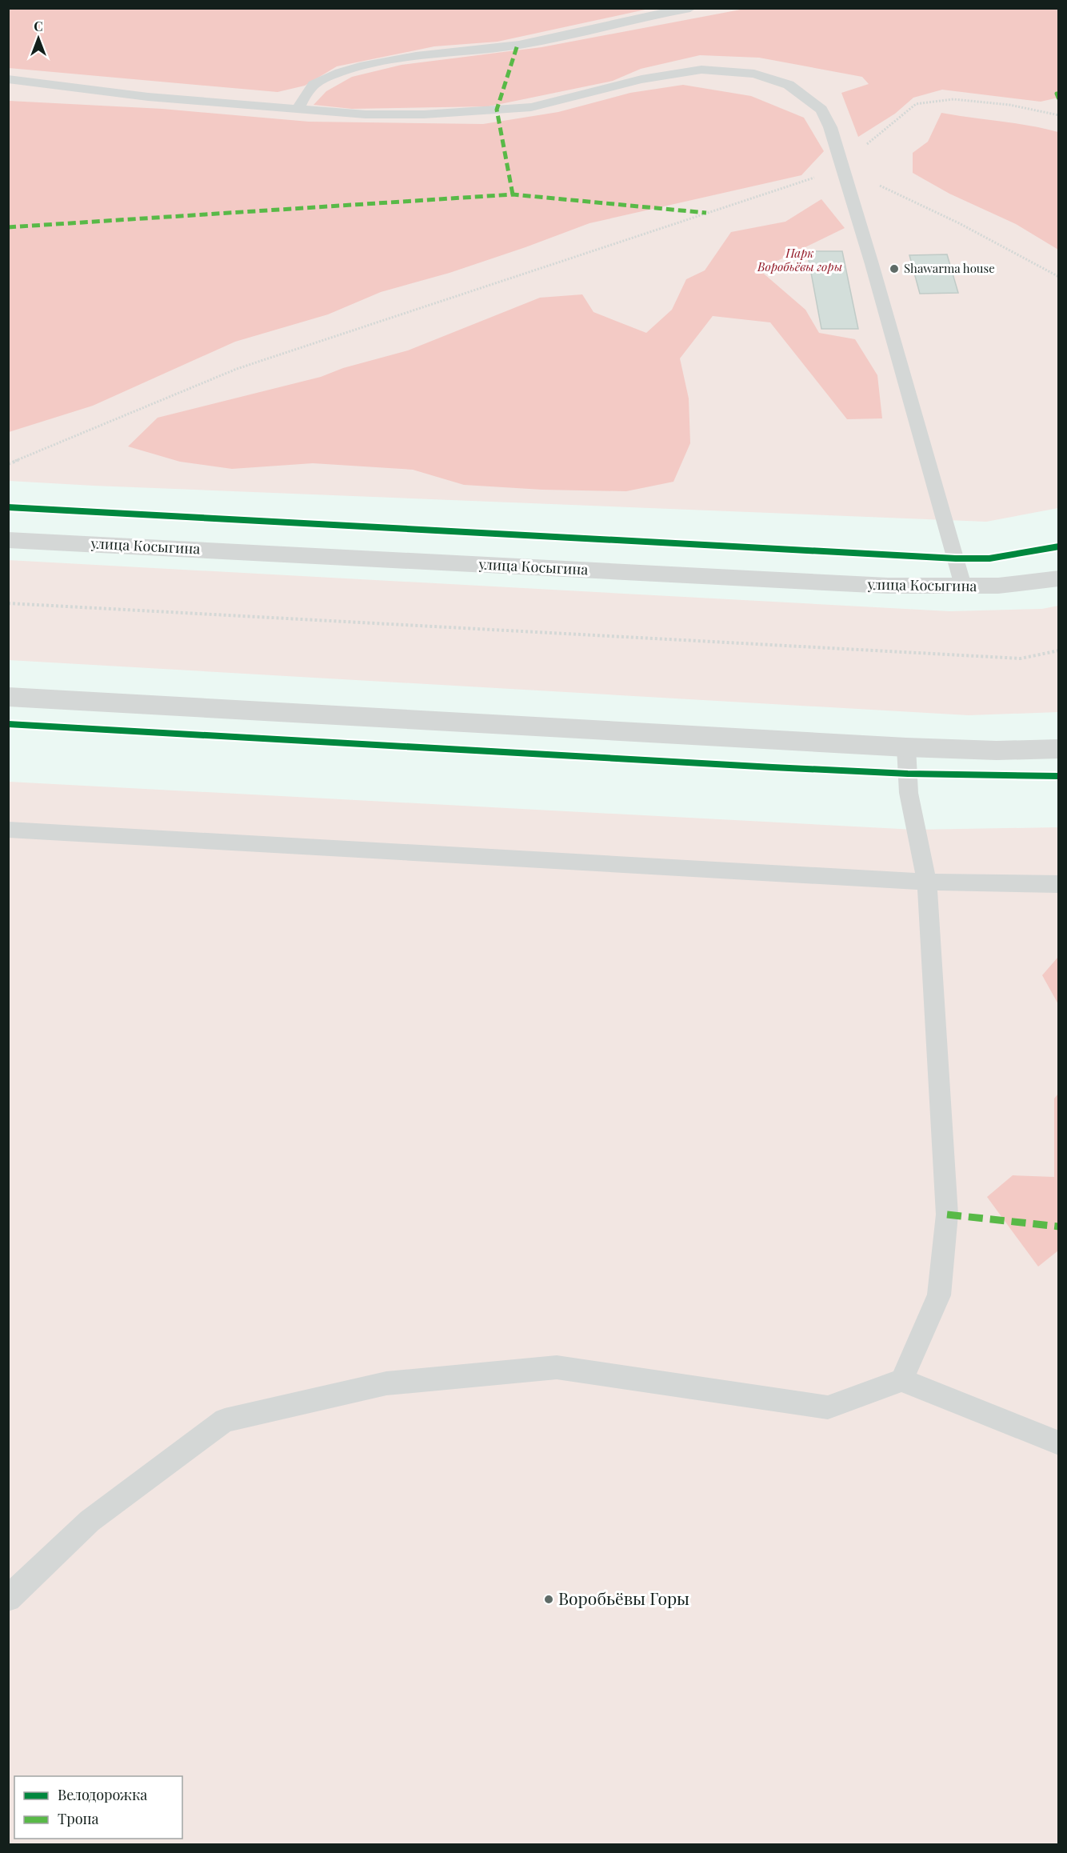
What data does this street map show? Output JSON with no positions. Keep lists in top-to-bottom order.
{
  "streets": {
    "main road": ["улица Косыгина"]
  },
  "parks": ["Парк Воробьёвы горы"],
  "places": ["Shawarma house", "Воробьёвы Горы"],
  "legend": ["Велодорожка", "Тропа"],
  "north": "top"
}
